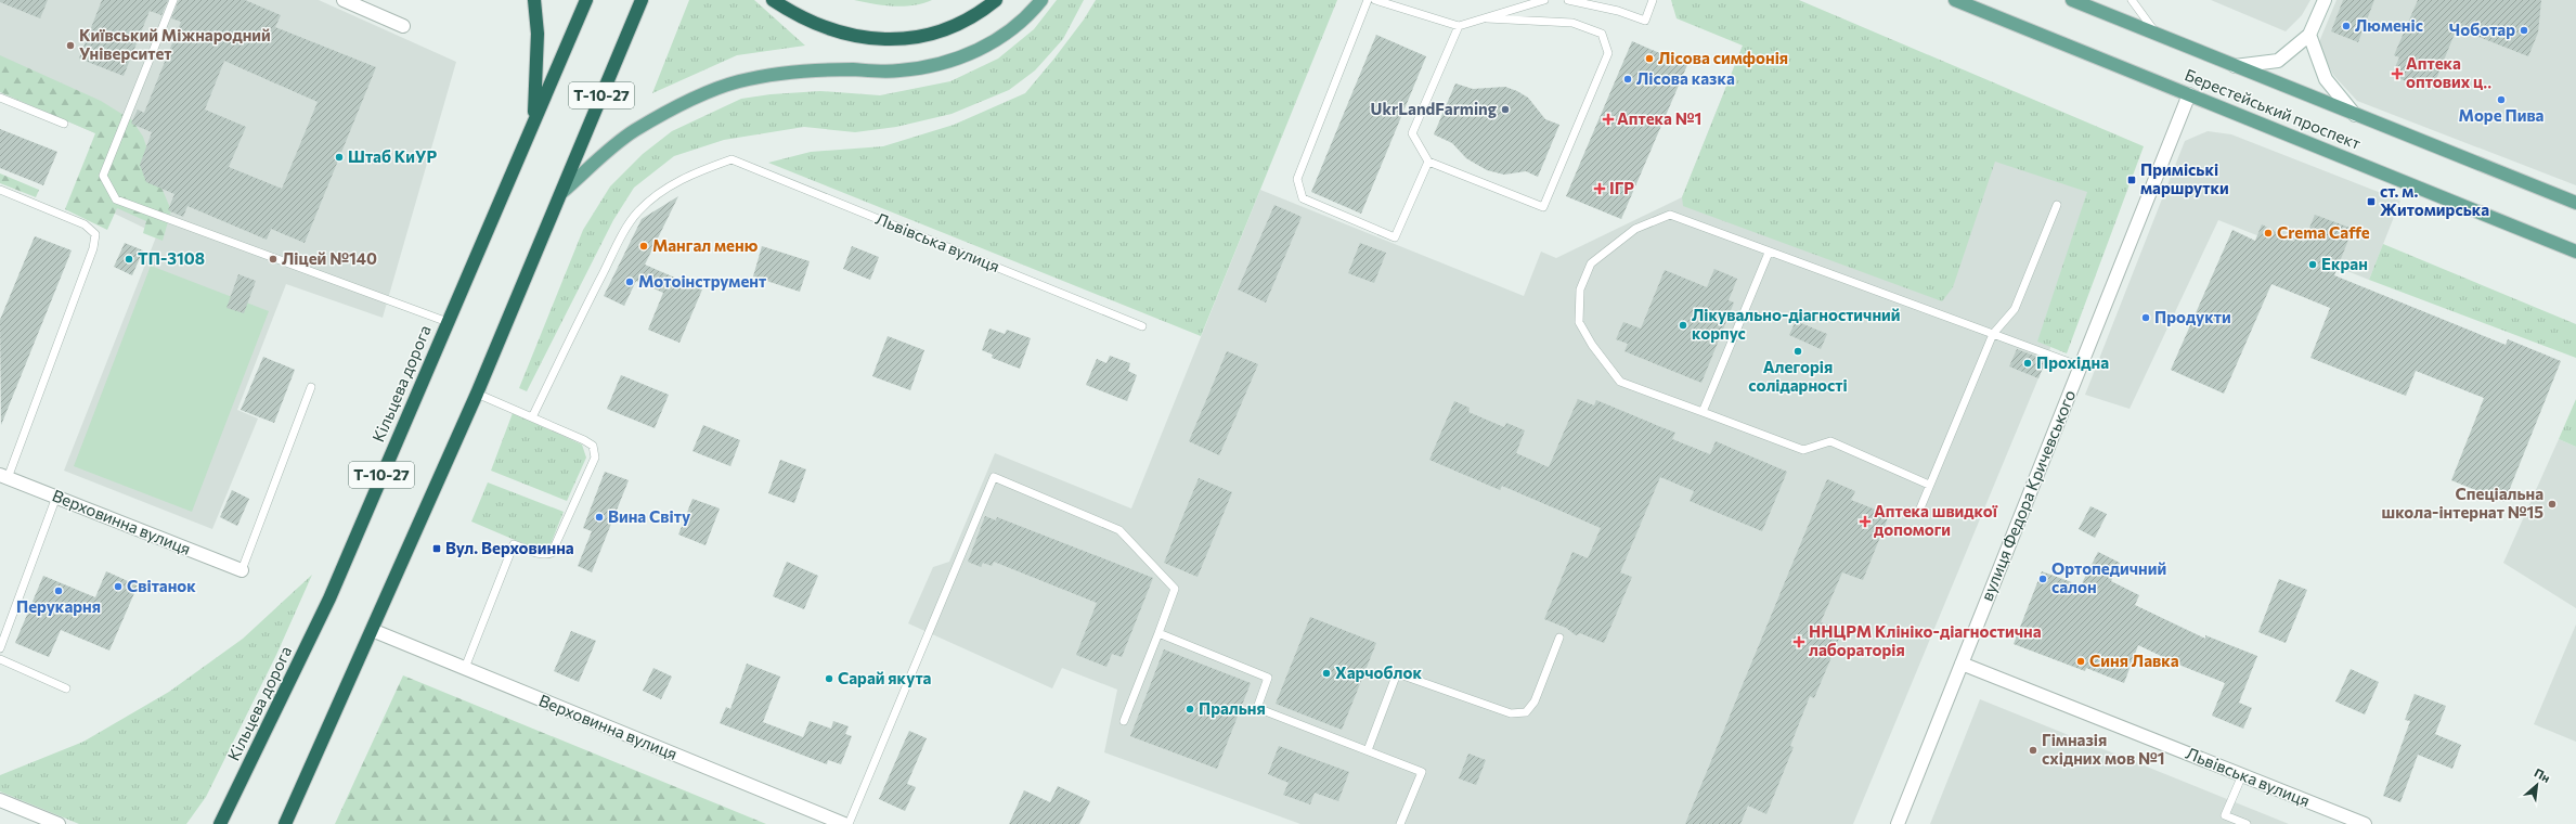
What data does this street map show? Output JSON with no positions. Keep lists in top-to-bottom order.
{
  "streets": {
    "highway": ["Т-10-27", "Кільцева дорога"],
    "main road": ["Берестейський проспект"],
    "street": ["Львівська вулиця", "вулиця Федора Кричевського", "Верховинна вулиця"]
  },
  "crossings": [
    ["Т-10-27", "Верховинна вулиця"],
    ["Берестейський проспект", "вулиця Федора Кричевського"],
    ["Львівська вулиця", "вулиця Федора Кричевського"]
  ],
  "places": {
    "other": [
      "Люменіс",
      "Чоботар",
      "Київський Міжнародний Університет",
      "Лісова симфонія",
      "Лісова казка",
      "Море Пива",
      "UkrLandFarming",
      "Штаб КиУР",
      "Crema Caffe",
      "Мангал меню",
      "ТП-3108",
      "Ліцей №140",
      "Екран",
      "Мотоінструмент",
      "Продукти",
      "Лікувально-діагностичний корпус",
      "Алегорія солідарності",
      "Прохідна",
      "Спеціальна школа-інтернат №15",
      "Вина Світу",
      "Ортопедичний салон",
      "Світанок",
      "Перукарня",
      "Синя Лавка",
      "Харчоблок",
      "Сарай якута",
      "Пральня",
      "Гімназія східних мов №1"
    ],
    "health": [
      "Аптека оптових ц‥",
      "Аптека №1",
      "ІГР",
      "Аптека швидкої допомоги",
      "ННЦРМ Клініко-діагностична лабораторія"
    ],
    "transit": ["Приміські маршрутки", "ст. м. Житомирська", "Вул. Верховинна"]
  },
  "north": "top right"
}
